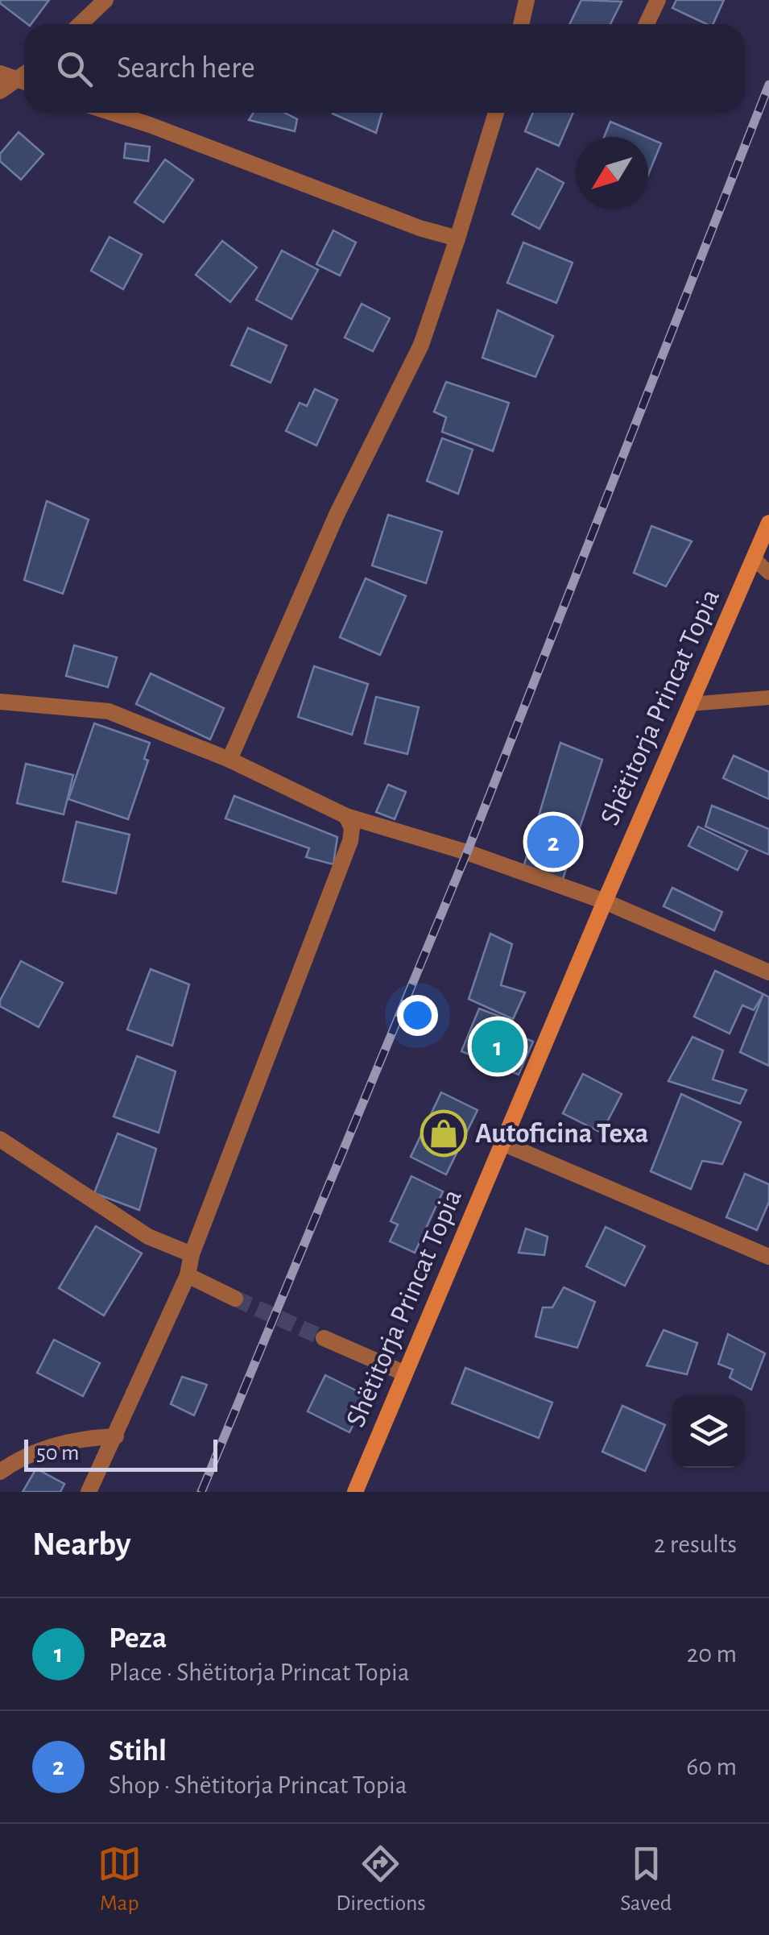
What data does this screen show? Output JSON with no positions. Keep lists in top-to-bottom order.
{
  "streets": {
    "main road": ["Shëtitorja Princat Topia"]
  },
  "places": {
    "shop": ["Autoficina Texa"]
  },
  "scale_bar": "50 m",
  "north": "bottom left",
  "page": {
    "search": "Search here",
    "pins": ["2", "1"],
    "scale": "50 m",
    "heading": ["Nearby", "2 results"],
    "list": [
      {
        "mark": "1",
        "name": "Peza",
        "note": "Place · Shëtitorja Princat Topia",
        "value": "20 m"
      },
      {
        "mark": "2",
        "name": "Stihl",
        "note": "Shop · Shëtitorja Princat Topia",
        "value": "60 m"
      }
    ],
    "nav": ["Map", "Directions", "Saved"]
  }
}
